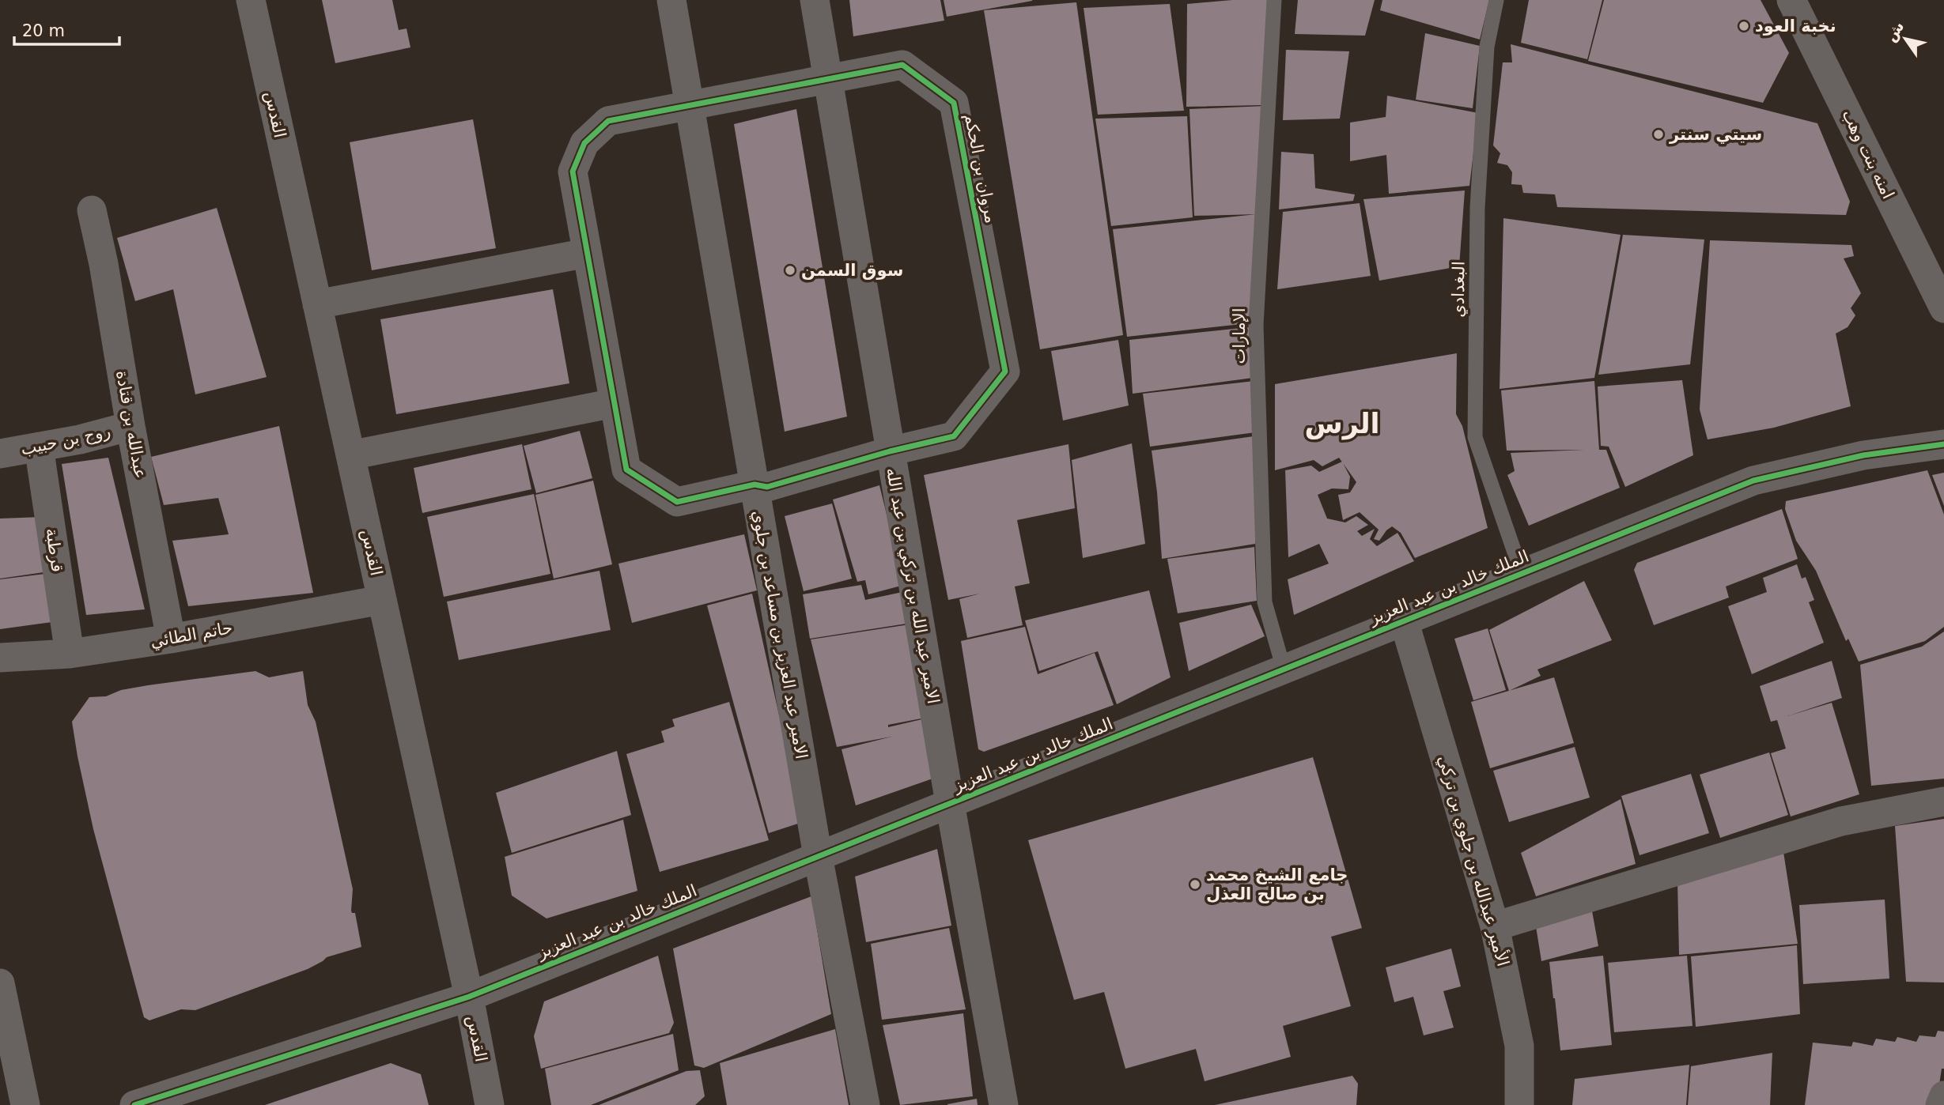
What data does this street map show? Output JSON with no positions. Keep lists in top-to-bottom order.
{
  "streets": {
    "street": [
      "القدس",
      "امنه بنت وهب",
      "مروان بن الحكم",
      "عبدالله بن قتادة",
      "روح بن حبيب",
      "قرطبة",
      "الامير عبد الله بن تركي بن عبد الله",
      "الملك خالد بن عبد العزيز",
      "حاتم الطائي",
      "الامير عبد العزيز بن مساعد بن جلوي",
      "الأمير عبدالله بن جلوي بن تركي"
    ],
    "lane": ["البغدادي", "الإمارات"]
  },
  "crossings": [
    ["القدس", "الملك خالد بن عبد العزيز"],
    ["القدس", "حاتم الطائي"],
    ["مروان بن الحكم", "الامير عبد الله بن تركي بن عبد الله"],
    ["مروان بن الحكم", "الامير عبد العزيز بن مساعد بن جلوي"],
    ["البغدادي", "الملك خالد بن عبد العزيز"],
    ["الإمارات", "الملك خالد بن عبد العزيز"],
    ["عبدالله بن قتادة", "روح بن حبيب"],
    ["عبدالله بن قتادة", "حاتم الطائي"],
    ["روح بن حبيب", "قرطبة"],
    ["قرطبة", "حاتم الطائي"],
    ["الامير عبد الله بن تركي بن عبد الله", "الملك خالد بن عبد العزيز"],
    ["الملك خالد بن عبد العزيز", "الامير عبد العزيز بن مساعد بن جلوي"],
    ["الملك خالد بن عبد العزيز", "الأمير عبدالله بن جلوي بن تركي"]
  ],
  "districts": ["الرس"],
  "places": [
    "نخبة العود",
    "سيتي سنتر",
    "سوق السمن",
    "جامع الشيخ محمد بن صالح العذل"
  ],
  "scale_bar": "20 m",
  "north": "top left"
}
